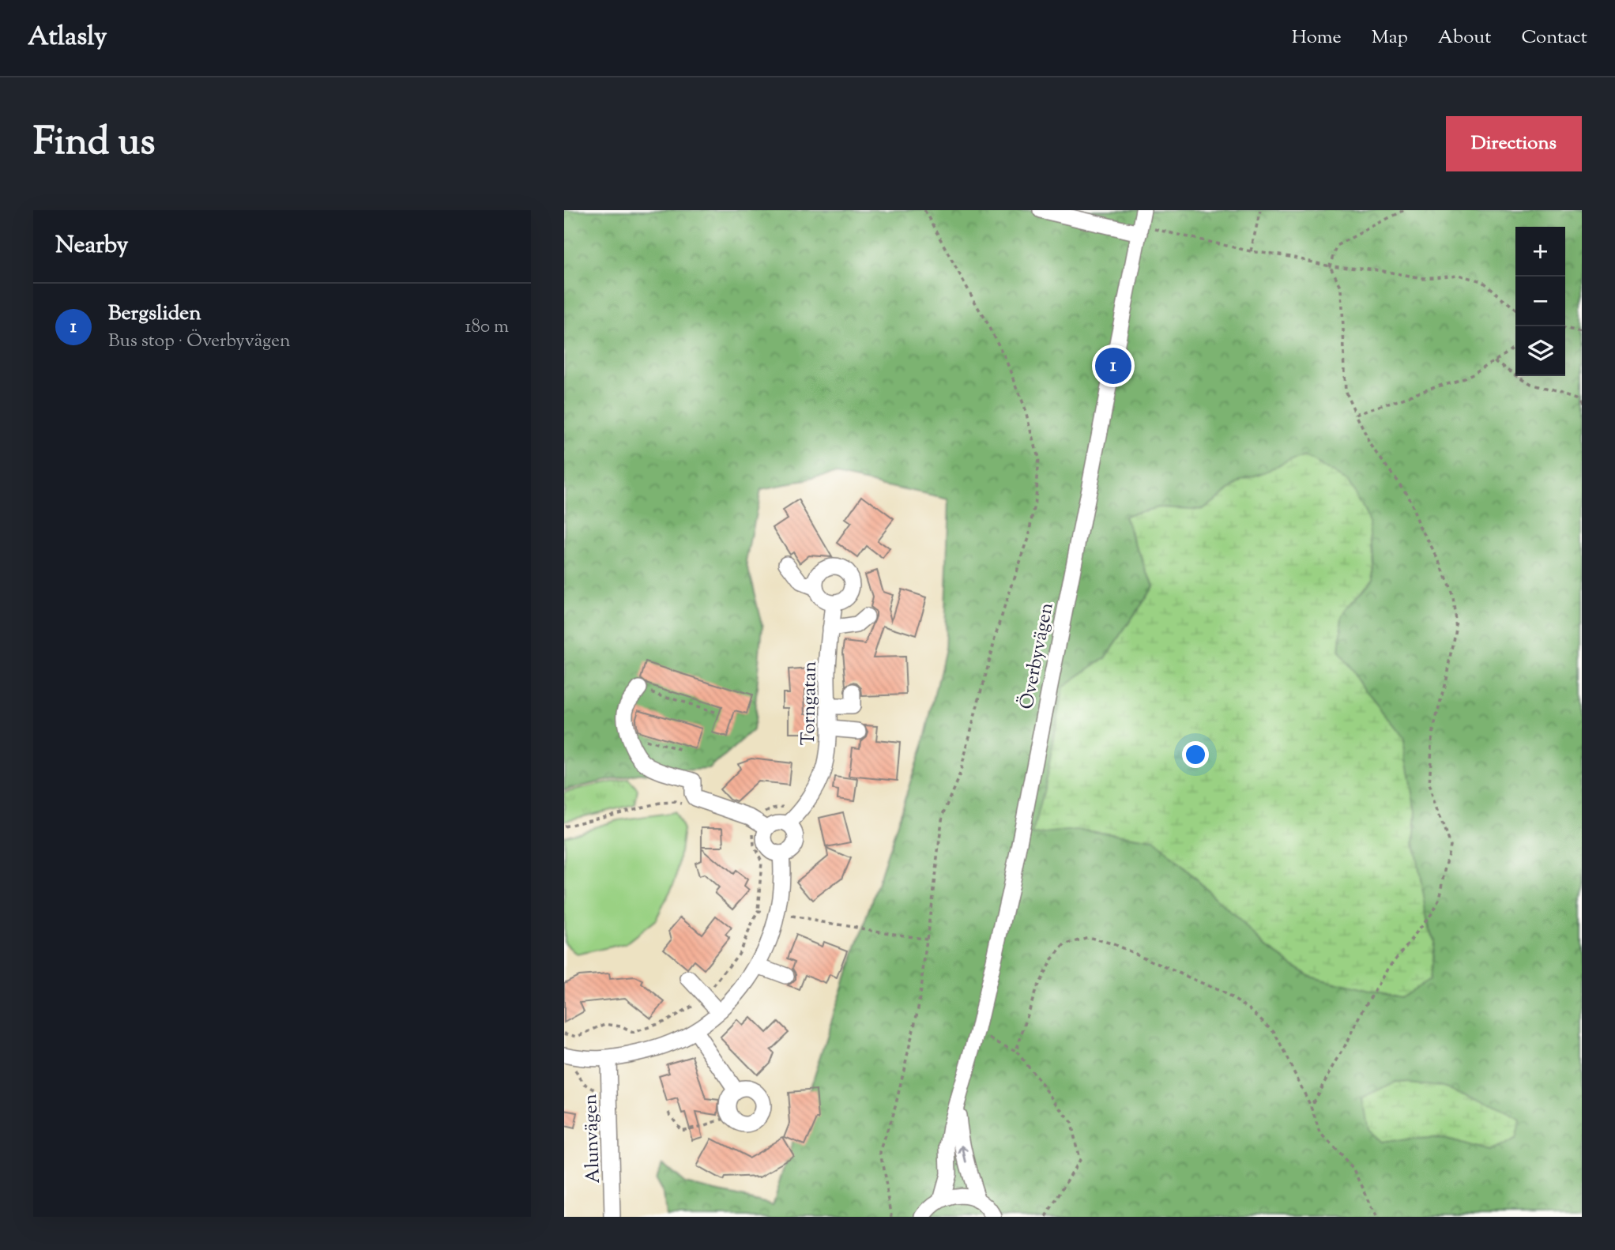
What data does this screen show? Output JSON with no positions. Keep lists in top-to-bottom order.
{
  "streets": {
    "street": ["Överbyvägen", "Torngatan", "Alunvägen"]
  },
  "page": {
    "header": "Atlasly",
    "nav": [
      "Home",
      "Map",
      "About",
      "Contact"
    ],
    "title": "Find us",
    "buttons": "Directions",
    "heading": "Nearby",
    "map_buttons": ["+", "−"],
    "list": [
      {
        "mark": "1",
        "name": "Bergsliden",
        "note": "Bus stop · Överbyvägen",
        "value": "180 m"
      }
    ],
    "pins": "1"
  }
}
